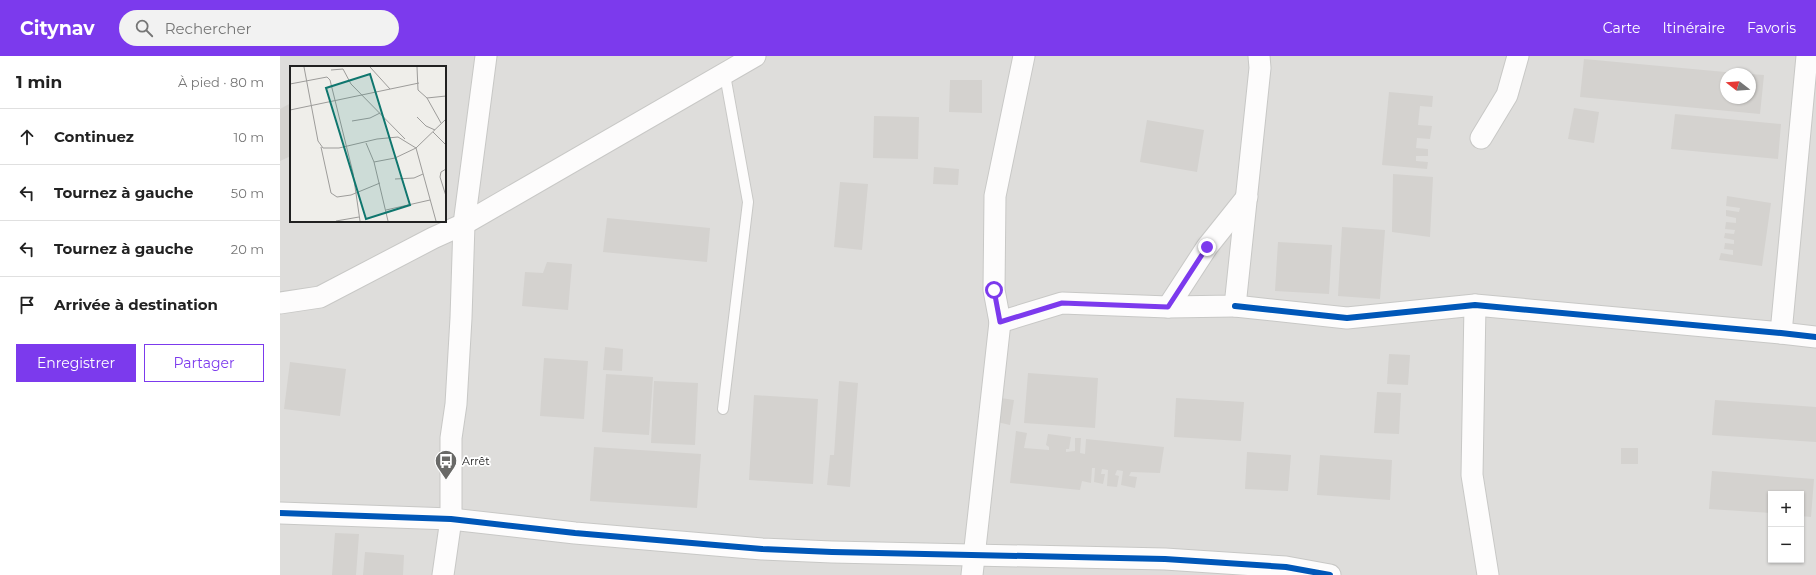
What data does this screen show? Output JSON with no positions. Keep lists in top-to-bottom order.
{
  "places": {
    "bus stop": ["Arrêt"]
  },
  "north": "left",
  "page": {
    "header": "Citynav",
    "search": "Rechercher",
    "nav": ["Carte", "Itinéraire", "Favoris"],
    "heading": ["1 min", "À pied · 80 m"],
    "list": [
      ["Continuez", "10 m"],
      ["Tournez à gauche", "50 m"],
      ["Tournez à gauche", "20 m"],
      "Arrivée à destination"
    ],
    "buttons": ["Enregistrer", "Partager"],
    "map_buttons": ["+", "−"]
  }
}
